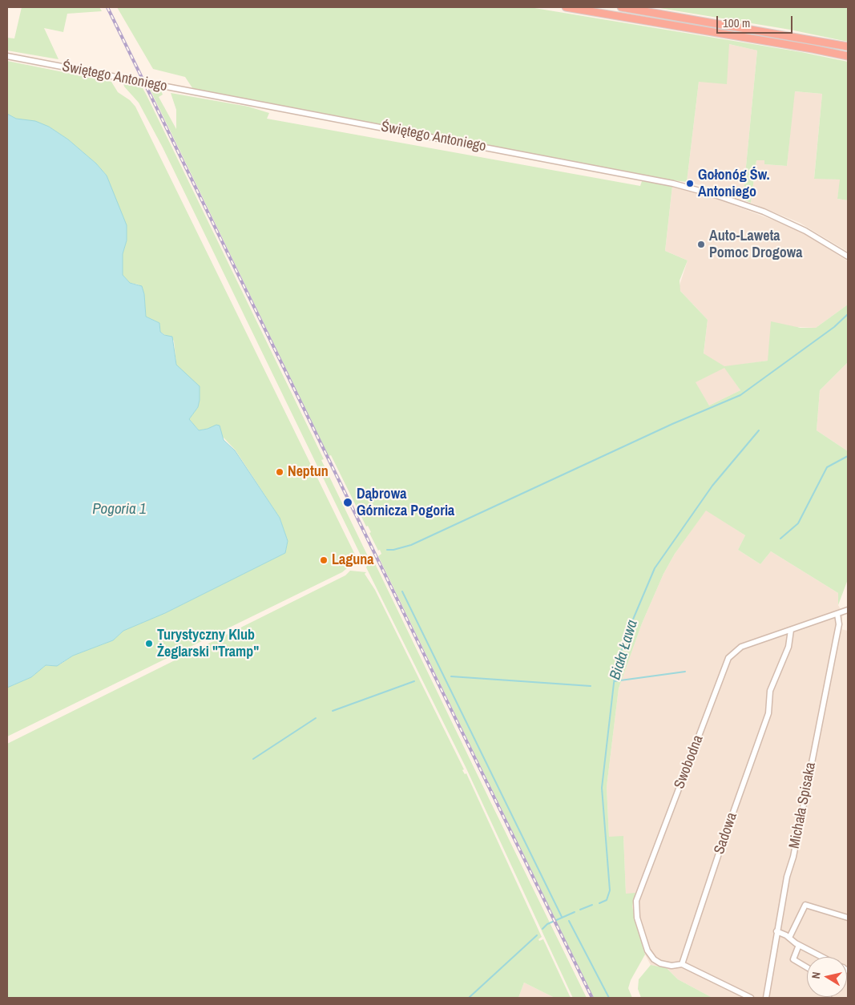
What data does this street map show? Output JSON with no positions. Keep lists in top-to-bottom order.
{
  "streets": {
    "street": [
      "Świętego Antoniego",
      "Swobodna",
      "Michała Spisaka",
      "Sadowa"
    ]
  },
  "crossings": [
    ["Swobodna", "Michała Spisaka"],
    ["Swobodna", "Sadowa"]
  ],
  "water": ["Pogoria 1", "Biała Ława"],
  "places": [
    "Gołonóg Św. Antoniego",
    "Auto-Laweta Pomoc Drogowa",
    "Neptun",
    "Dąbrowa Górnicza Pogoria",
    "Laguna",
    "Turystyczny Klub Żeglarski \"Tramp\""
  ],
  "scale_bar": "100 m",
  "north": "left"
}
